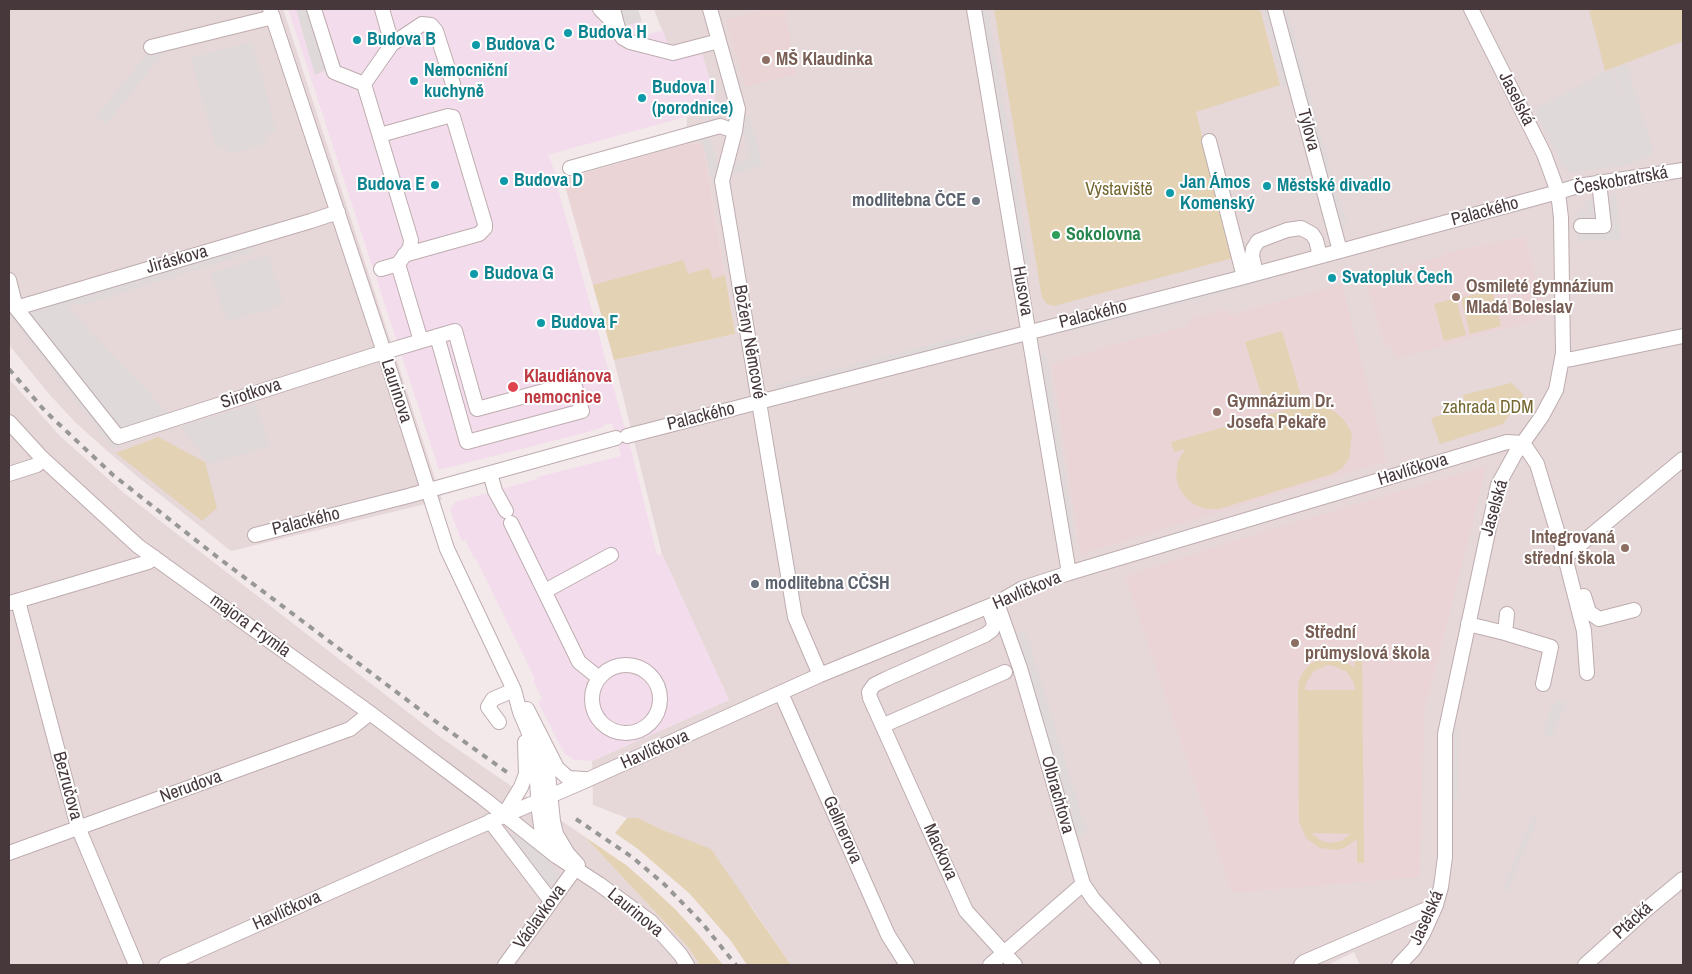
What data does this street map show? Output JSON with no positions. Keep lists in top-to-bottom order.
{
  "streets": {
    "street": [
      "Jaselská",
      "Tylova",
      "Českobratrská",
      "Palackého",
      "Jiráskova",
      "Husova",
      "Boženy Němcové",
      "Laurinova",
      "Sirotkova",
      "Havlíčkova",
      "majora Frymla",
      "Bezručova",
      "Nerudova",
      "Olbrachtova",
      "Gellnerova",
      "Mackova",
      "Václavkova",
      "Ptácká"
    ]
  },
  "crossings": [
    ["Jaselská", "Českobratrská"],
    ["Jaselská", "Palackého"],
    ["Jaselská", "Havlíčkova"],
    ["Tylova", "Palackého"],
    ["Českobratrská", "Palackého"],
    ["Palackého", "Husova"],
    ["Palackého", "Boženy Němcové"],
    ["Palackého", "Laurinova"],
    ["Jiráskova", "Laurinova"],
    ["Jiráskova", "Sirotkova"],
    ["Husova", "Havlíčkova"],
    ["Boženy Němcové", "Havlíčkova"],
    ["Laurinova", "Sirotkova"],
    ["Laurinova", "Havlíčkova"],
    ["Laurinova", "majora Frymla"],
    ["Laurinova", "Václavkova"],
    ["Havlíčkova", "majora Frymla"],
    ["Havlíčkova", "Olbrachtova"],
    ["Havlíčkova", "Gellnerova"],
    ["Havlíčkova", "Mackova"],
    ["majora Frymla", "Nerudova"],
    ["Bezručova", "Nerudova"],
    ["Olbrachtova", "Mackova"]
  ],
  "parks": ["Výstaviště", "zahrada DDM"],
  "places": [
    "Budova H",
    "Budova B",
    "Budova C",
    "MŠ Klaudinka",
    "Nemocniční kuchyně",
    "Budova I (porodnice)",
    "Budova D",
    "Budova E",
    "Městské divadlo",
    "Jan Ámos Komenský",
    "modlitebna ČCE",
    "Sokolovna",
    "Budova G",
    "Svatopluk Čech",
    "Osmileté gymnázium Mladá Boleslav",
    "Budova F",
    "Klaudiánova nemocnice",
    "Gymnázium Dr. Josefa Pekaře",
    "Integrovaná střední škola",
    "modlitebna CČSH",
    "Střední průmyslová škola"
  ]
}
